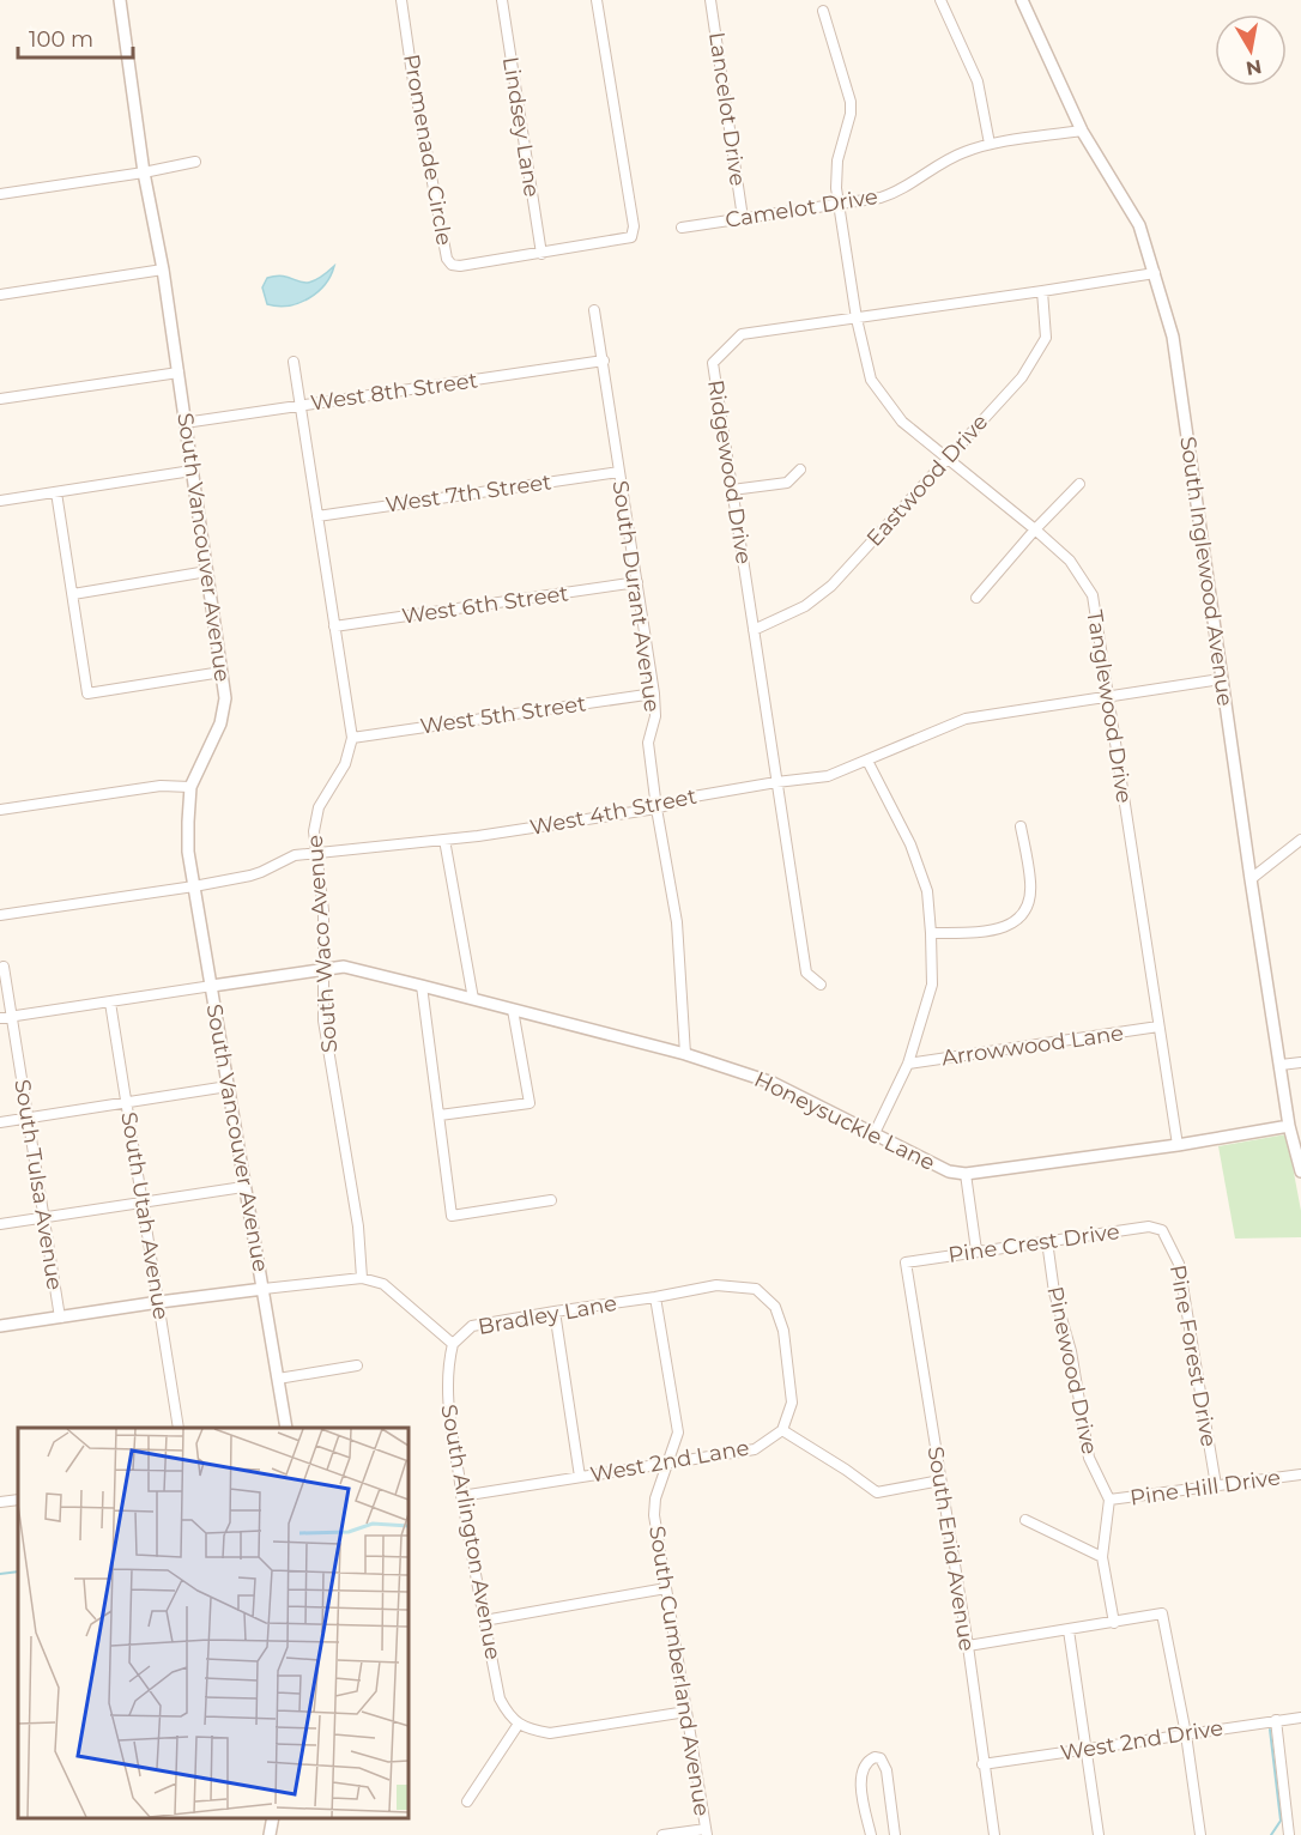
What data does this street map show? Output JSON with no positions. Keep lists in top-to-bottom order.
{
  "streets": {
    "street": [
      "Lancelot Drive",
      "Lindsey Lane",
      "Promenade Circle",
      "Camelot Drive",
      "West 8th Street",
      "Ridgewood Drive",
      "Eastwood Drive",
      "West 7th Street",
      "South Vancouver Avenue",
      "South Inglewood Avenue",
      "South Durant Avenue",
      "West 6th Street",
      "Tanglewood Drive",
      "West 5th Street",
      "West 4th Street",
      "South Waco Avenue",
      "Arrowwood Lane",
      "Honeysuckle Lane",
      "South Tulsa Avenue",
      "South Utah Avenue",
      "Pine Crest Drive",
      "Bradley Lane",
      "Pine Forest Drive",
      "Pinewood Drive",
      "West 2nd Lane",
      "Pine Hill Drive",
      "South Arlington Avenue",
      "South Enid Avenue",
      "South Cumberland Avenue",
      "West 2nd Drive"
    ]
  },
  "crossings": [
    ["Lancelot Drive", "Camelot Drive"],
    ["Lindsey Lane", "Promenade Circle"],
    ["Camelot Drive", "South Inglewood Avenue"],
    ["Camelot Drive", "Tanglewood Drive"],
    ["West 8th Street", "South Vancouver Avenue"],
    ["West 8th Street", "South Durant Avenue"],
    ["West 8th Street", "South Waco Avenue"],
    ["Ridgewood Drive", "Eastwood Drive"],
    ["Ridgewood Drive", "South Inglewood Avenue"],
    ["Ridgewood Drive", "Tanglewood Drive"],
    ["Ridgewood Drive", "West 4th Street"],
    ["Eastwood Drive", "Tanglewood Drive"],
    ["West 7th Street", "South Durant Avenue"],
    ["West 7th Street", "South Waco Avenue"],
    ["South Vancouver Avenue", "West 4th Street"],
    ["South Vancouver Avenue", "Honeysuckle Lane"],
    ["South Inglewood Avenue", "West 4th Street"],
    ["South Inglewood Avenue", "Honeysuckle Lane"],
    ["South Durant Avenue", "West 6th Street"],
    ["South Durant Avenue", "West 5th Street"],
    ["South Durant Avenue", "West 4th Street"],
    ["South Durant Avenue", "Honeysuckle Lane"],
    ["West 6th Street", "South Waco Avenue"],
    ["Tanglewood Drive", "West 4th Street"],
    ["Tanglewood Drive", "Arrowwood Lane"],
    ["Tanglewood Drive", "Honeysuckle Lane"],
    ["West 5th Street", "South Waco Avenue"],
    ["West 4th Street", "South Waco Avenue"],
    ["South Waco Avenue", "Honeysuckle Lane"],
    ["South Waco Avenue", "Bradley Lane"],
    ["Pine Crest Drive", "Pine Forest Drive"],
    ["Pine Crest Drive", "Pinewood Drive"],
    ["Pine Crest Drive", "South Enid Avenue"],
    ["Bradley Lane", "West 2nd Lane"],
    ["Bradley Lane", "South Arlington Avenue"],
    ["Bradley Lane", "South Cumberland Avenue"],
    ["Pine Forest Drive", "Pine Hill Drive"],
    ["Pinewood Drive", "Pine Hill Drive"],
    ["West 2nd Lane", "South Arlington Avenue"],
    ["West 2nd Lane", "South Cumberland Avenue"],
    ["South Enid Avenue", "West 2nd Drive"]
  ],
  "scale_bar": "100 m",
  "north": "bottom"
}
